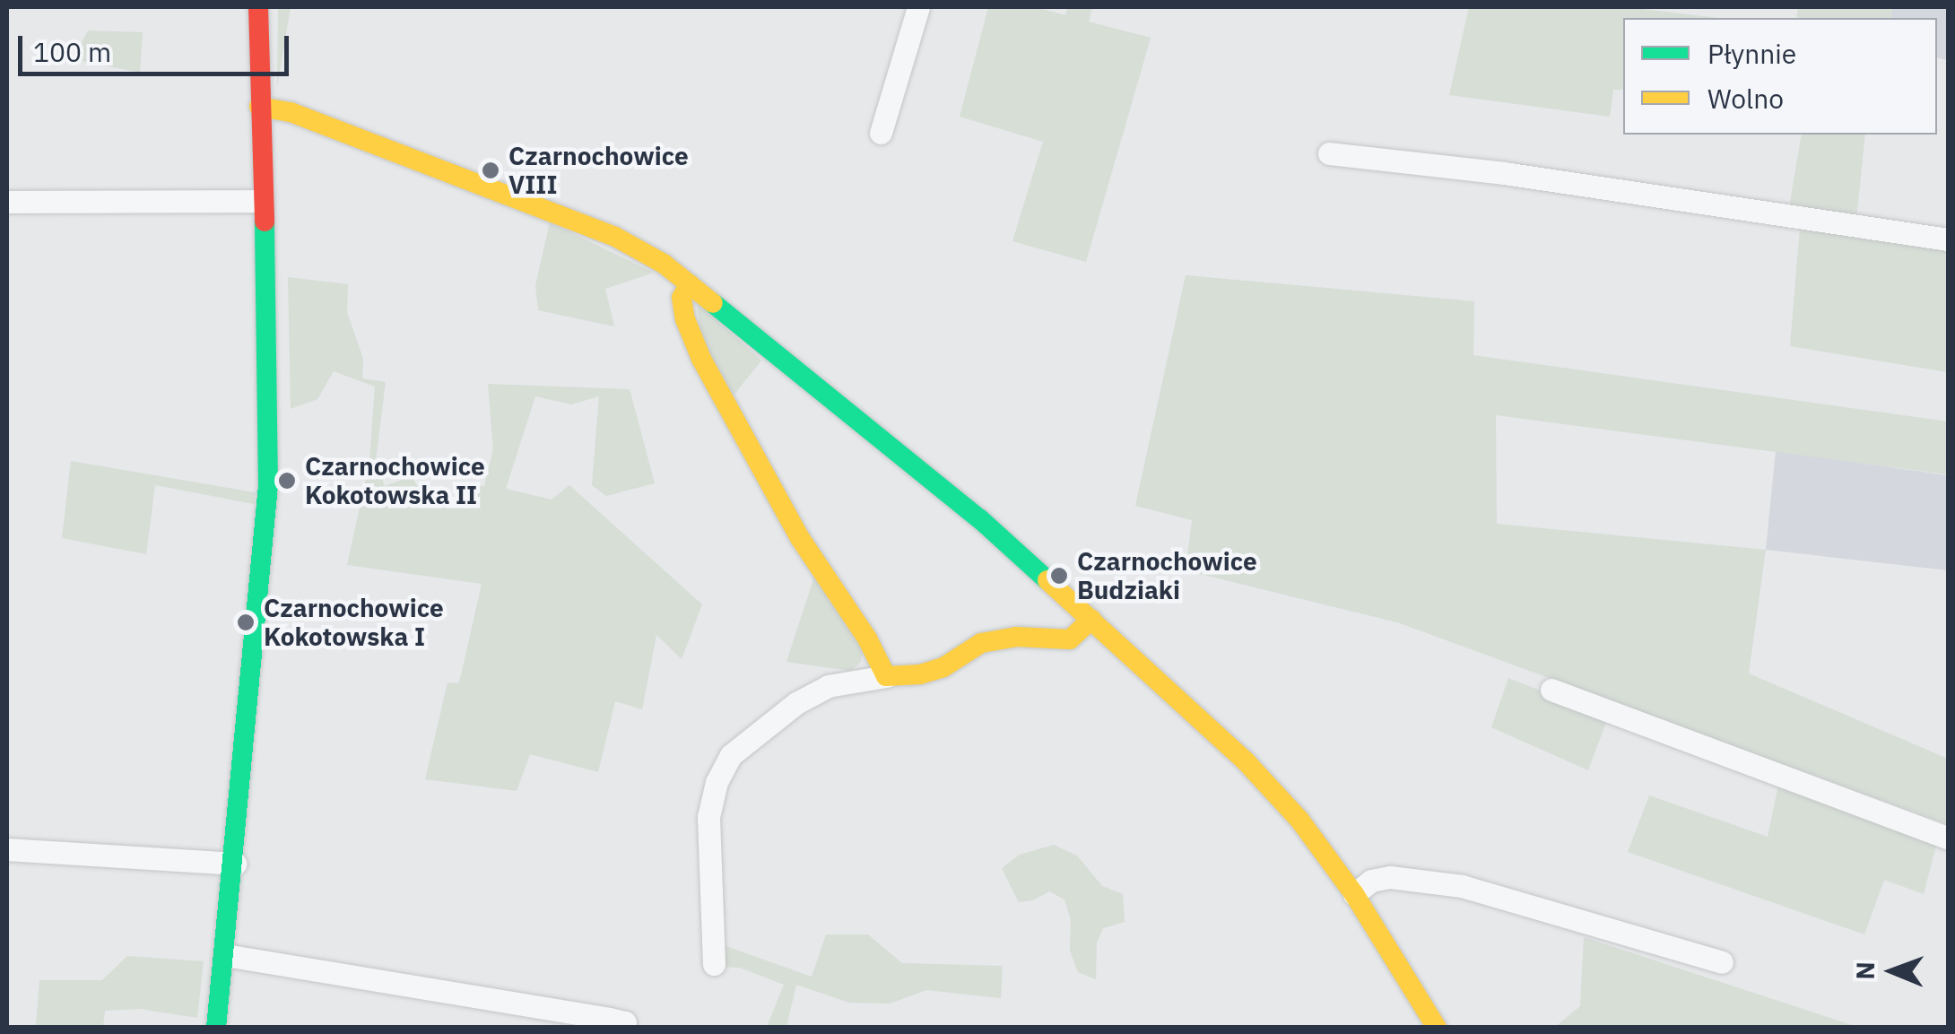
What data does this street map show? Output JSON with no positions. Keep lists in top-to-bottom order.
{
  "places": [
    "Czarnochowice VIII",
    "Czarnochowice Kokotowska II",
    "Czarnochowice Budziaki",
    "Czarnochowice Kokotowska I"
  ],
  "legend": ["Płynnie", "Wolno"],
  "scale_bar": "100 m",
  "north": "left"
}
